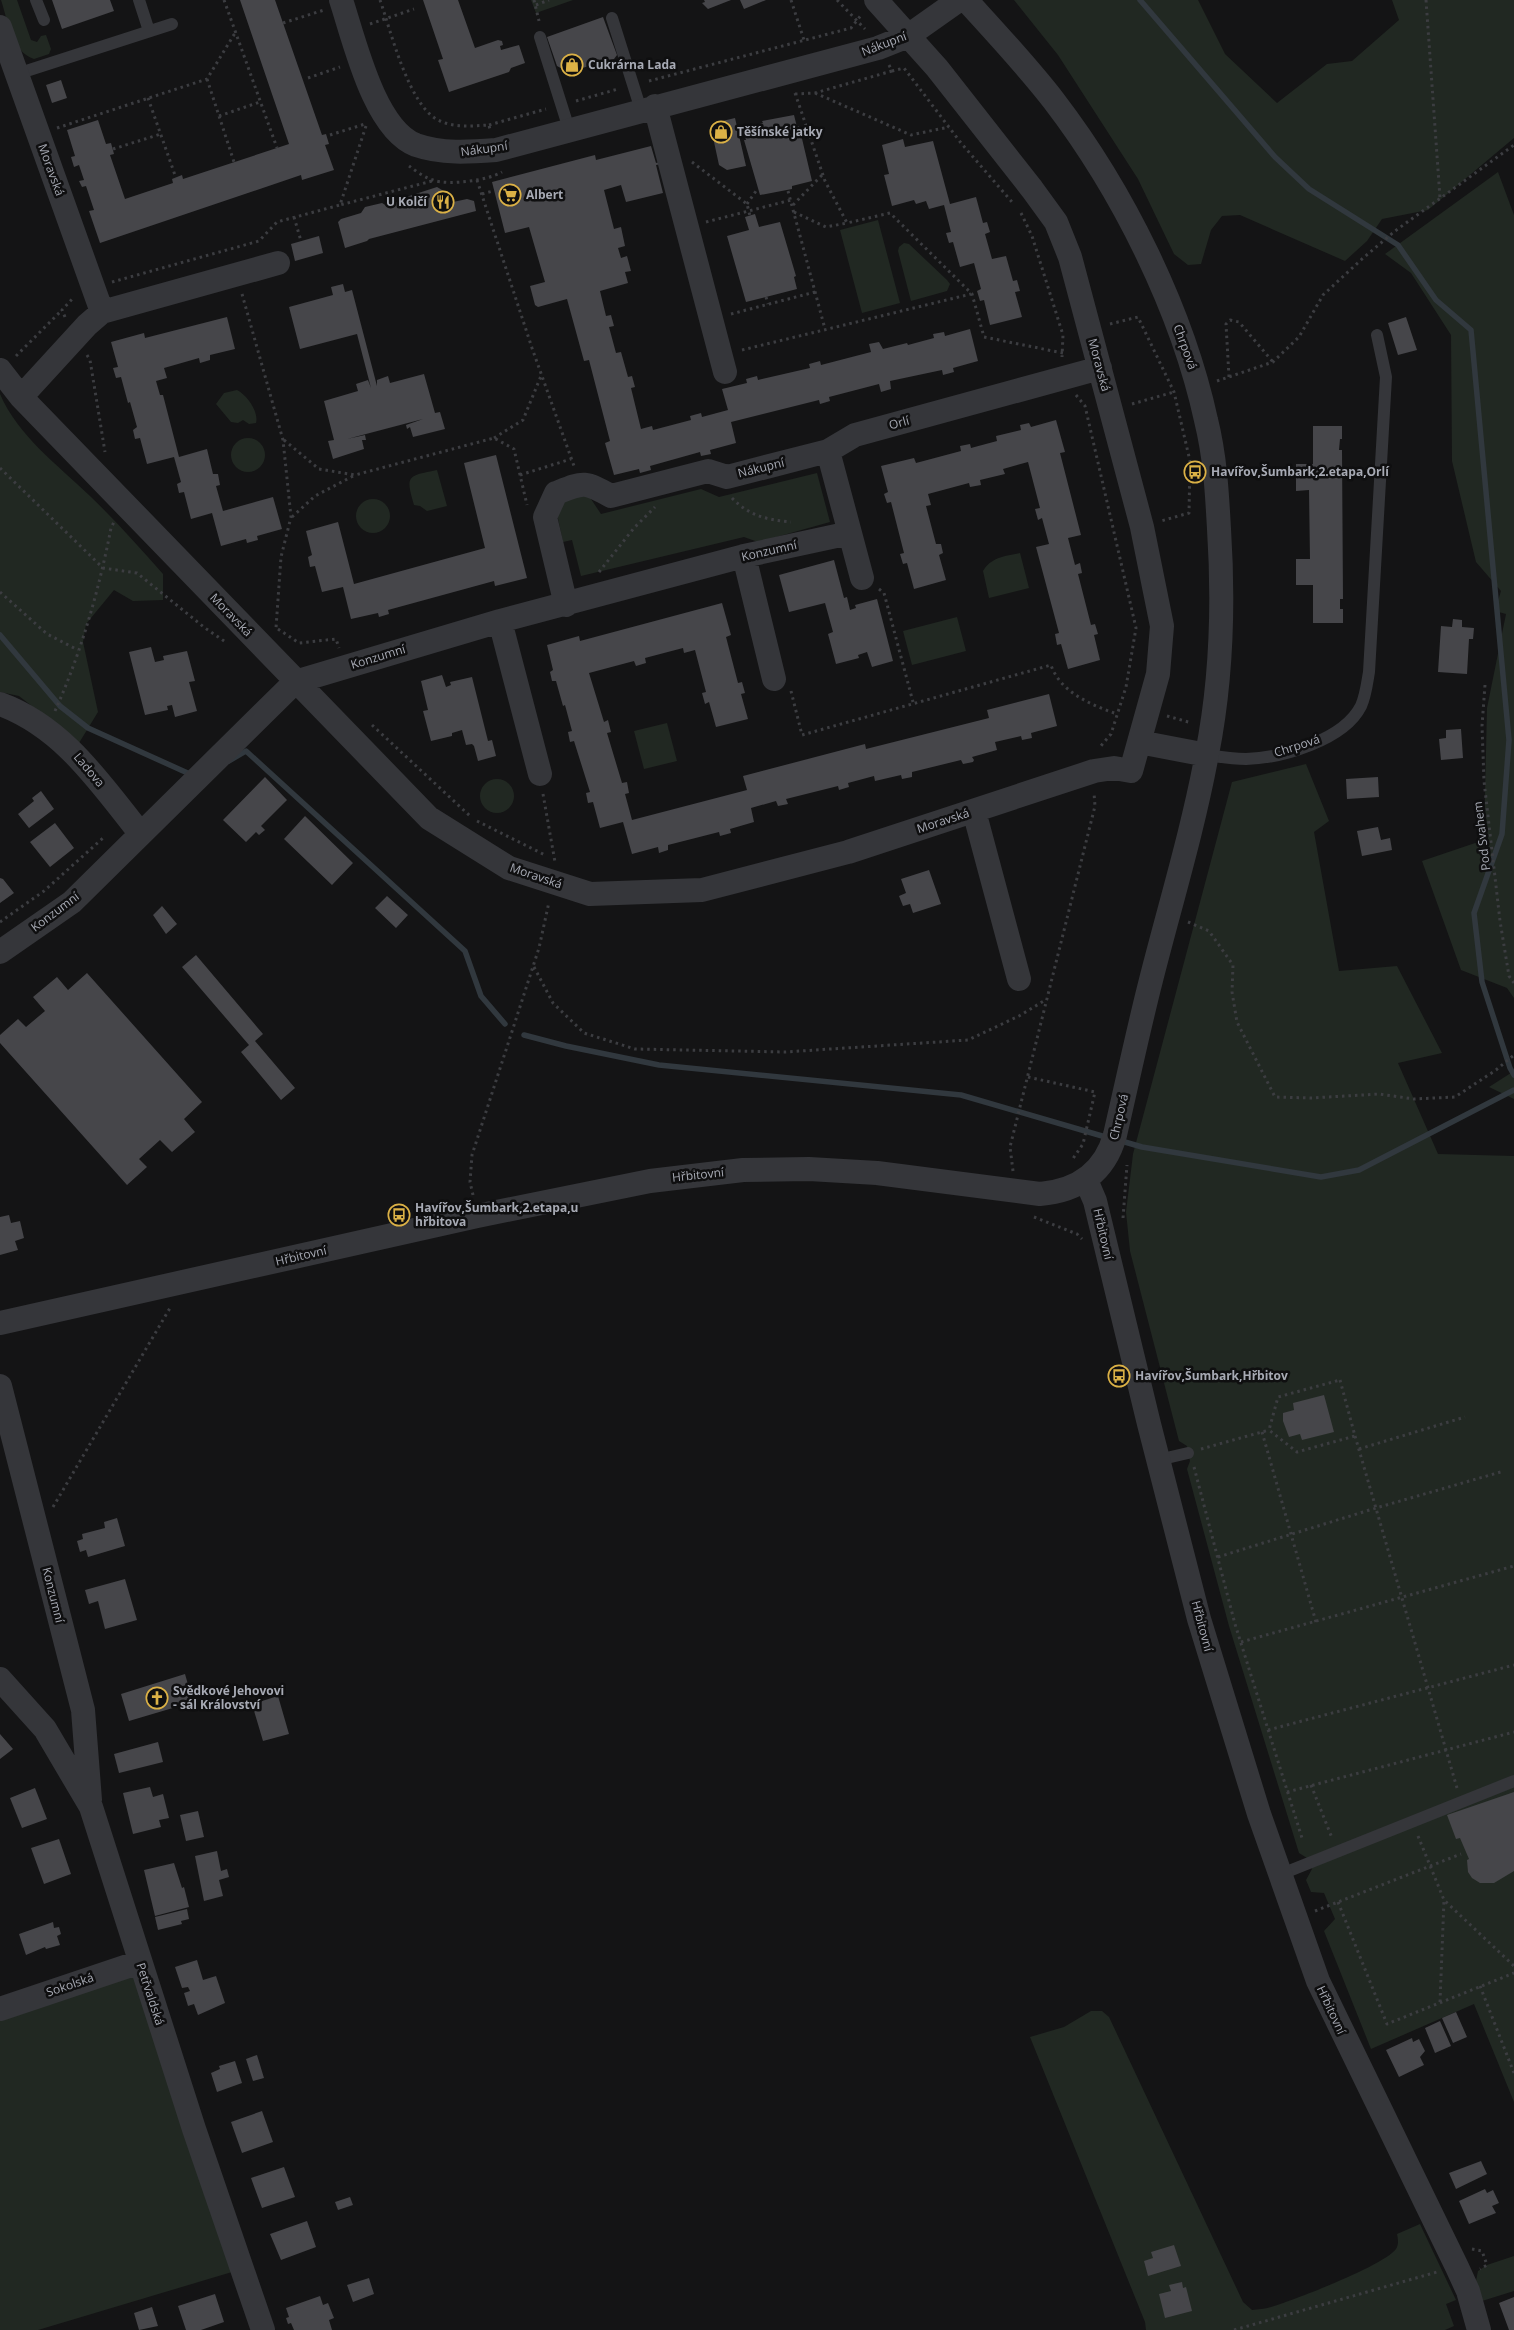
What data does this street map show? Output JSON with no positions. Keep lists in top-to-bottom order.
{
  "streets": {
    "street": [
      "Nákupní",
      "Moravská",
      "Chrpová",
      "Orlí",
      "Konzumní",
      "Ladova",
      "Hřbitovní",
      "Sokolská",
      "Petřvaldská"
    ],
    "path": ["Pod Svahem"]
  },
  "crossings": [
    ["Nákupní", "Moravská"],
    ["Nákupní", "Orlí"],
    ["Moravská", "Orlí"],
    ["Moravská", "Konzumní"],
    ["Chrpová", "Hřbitovní"],
    ["Konzumní", "Ladova"],
    ["Konzumní", "Petřvaldská"],
    ["Sokolská", "Petřvaldská"]
  ],
  "places": {
    "shop": ["Cukrárna Lada", "Těšínské jatky"],
    "supermarket": ["Albert"],
    "restaurant": ["U Kolčí"],
    "bus stop": ["Havířov,Šumbark,2.etapa,Orlí", "Havířov,Šumbark,2.etapa,u hřbitova", "Havířov,Šumbark,Hřbitov"],
    "church": ["Svědkové Jehovovi - sál Království"]
  }
}
